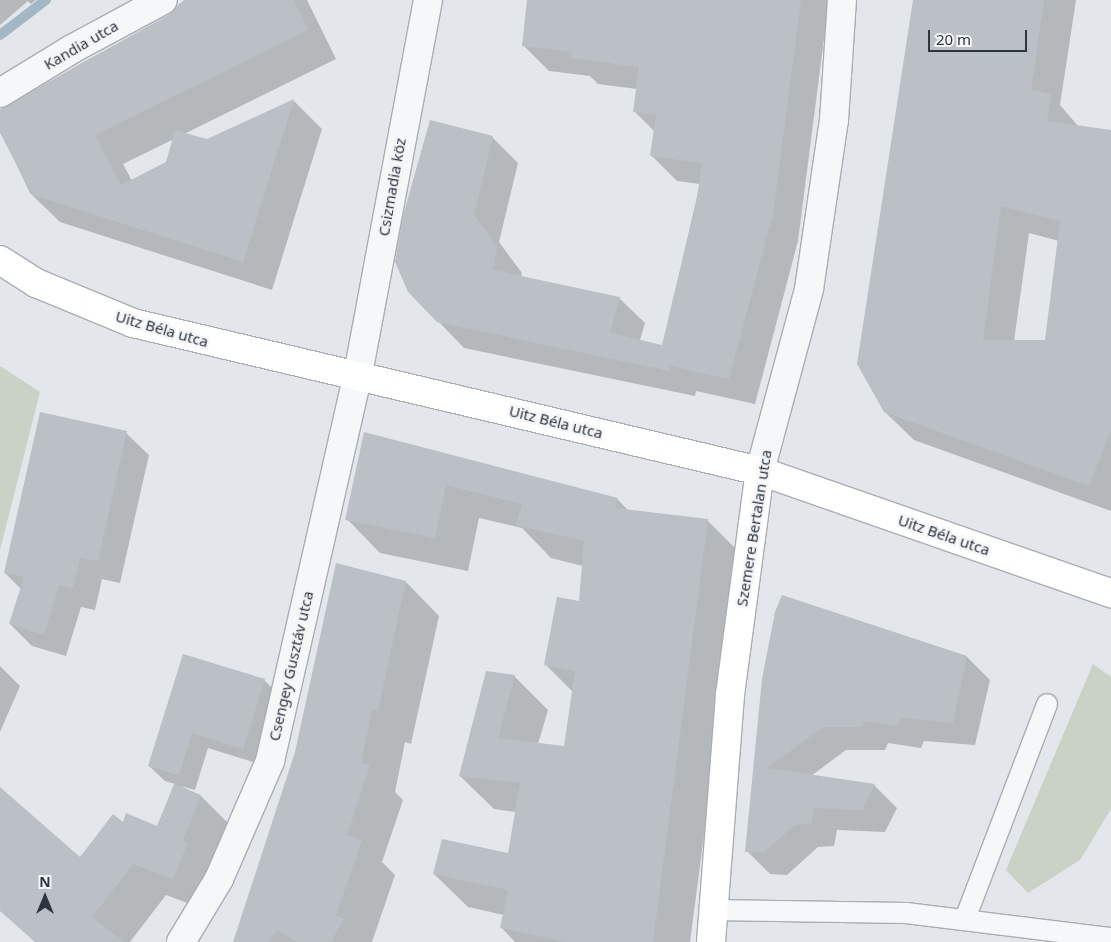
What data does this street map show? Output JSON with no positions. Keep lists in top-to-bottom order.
{
  "streets": {
    "street": [
      "Kandia utca",
      "Csizmadia köz",
      "Uitz Béla utca",
      "Szemere Bertalan utca",
      "Csengey Gusztáv utca"
    ]
  },
  "crossings": [
    ["Csizmadia köz", "Uitz Béla utca"],
    ["Csizmadia köz", "Csengey Gusztáv utca"],
    ["Uitz Béla utca", "Szemere Bertalan utca"],
    ["Uitz Béla utca", "Csengey Gusztáv utca"]
  ],
  "scale_bar": "20 m",
  "north": "top"
}
